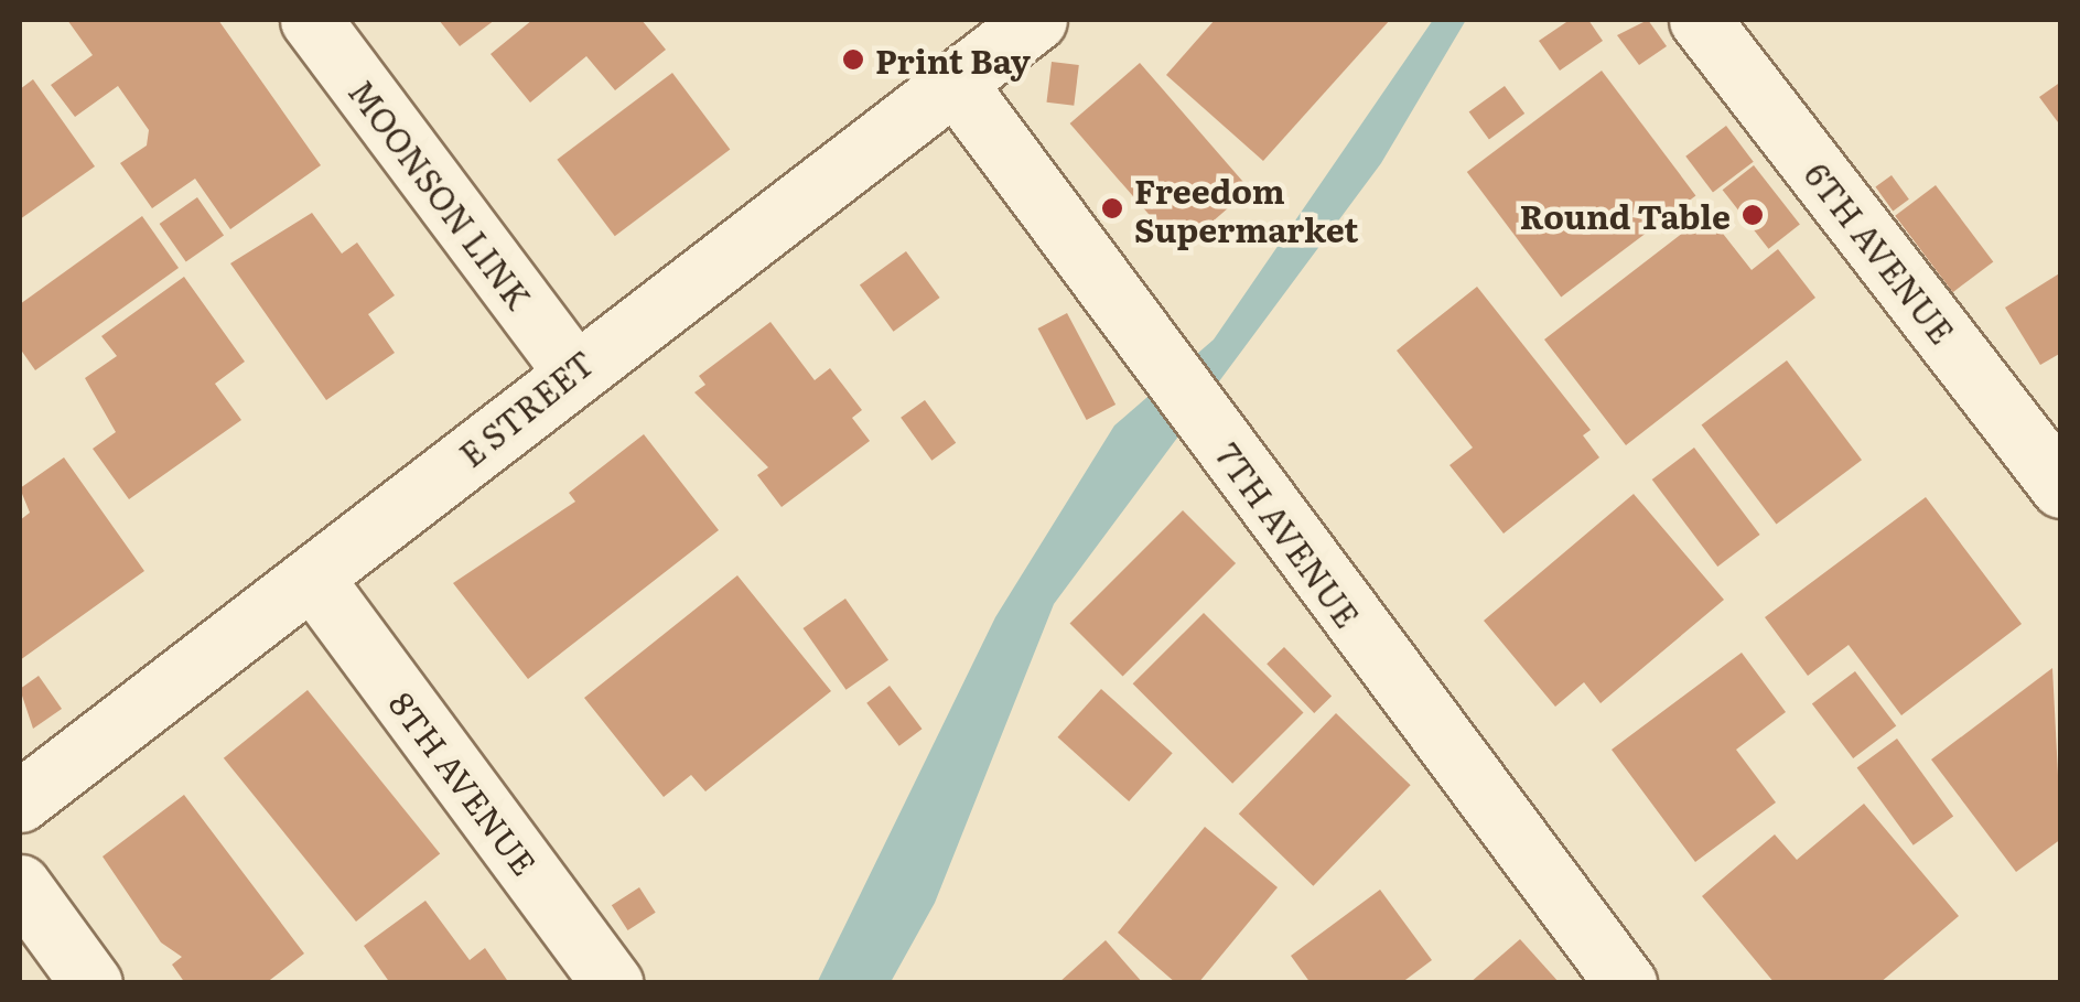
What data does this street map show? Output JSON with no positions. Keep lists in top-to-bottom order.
{
  "streets": {
    "street": [
      "MOONSON LINK",
      "6TH AVENUE",
      "E STREET",
      "7TH AVENUE",
      "8TH AVENUE"
    ]
  },
  "crossings": [
    ["MOONSON LINK", "E STREET"],
    ["E STREET", "7TH AVENUE"],
    ["E STREET", "8TH AVENUE"]
  ],
  "places": ["Print Bay", "Freedom Supermarket", "Round Table"]
}
